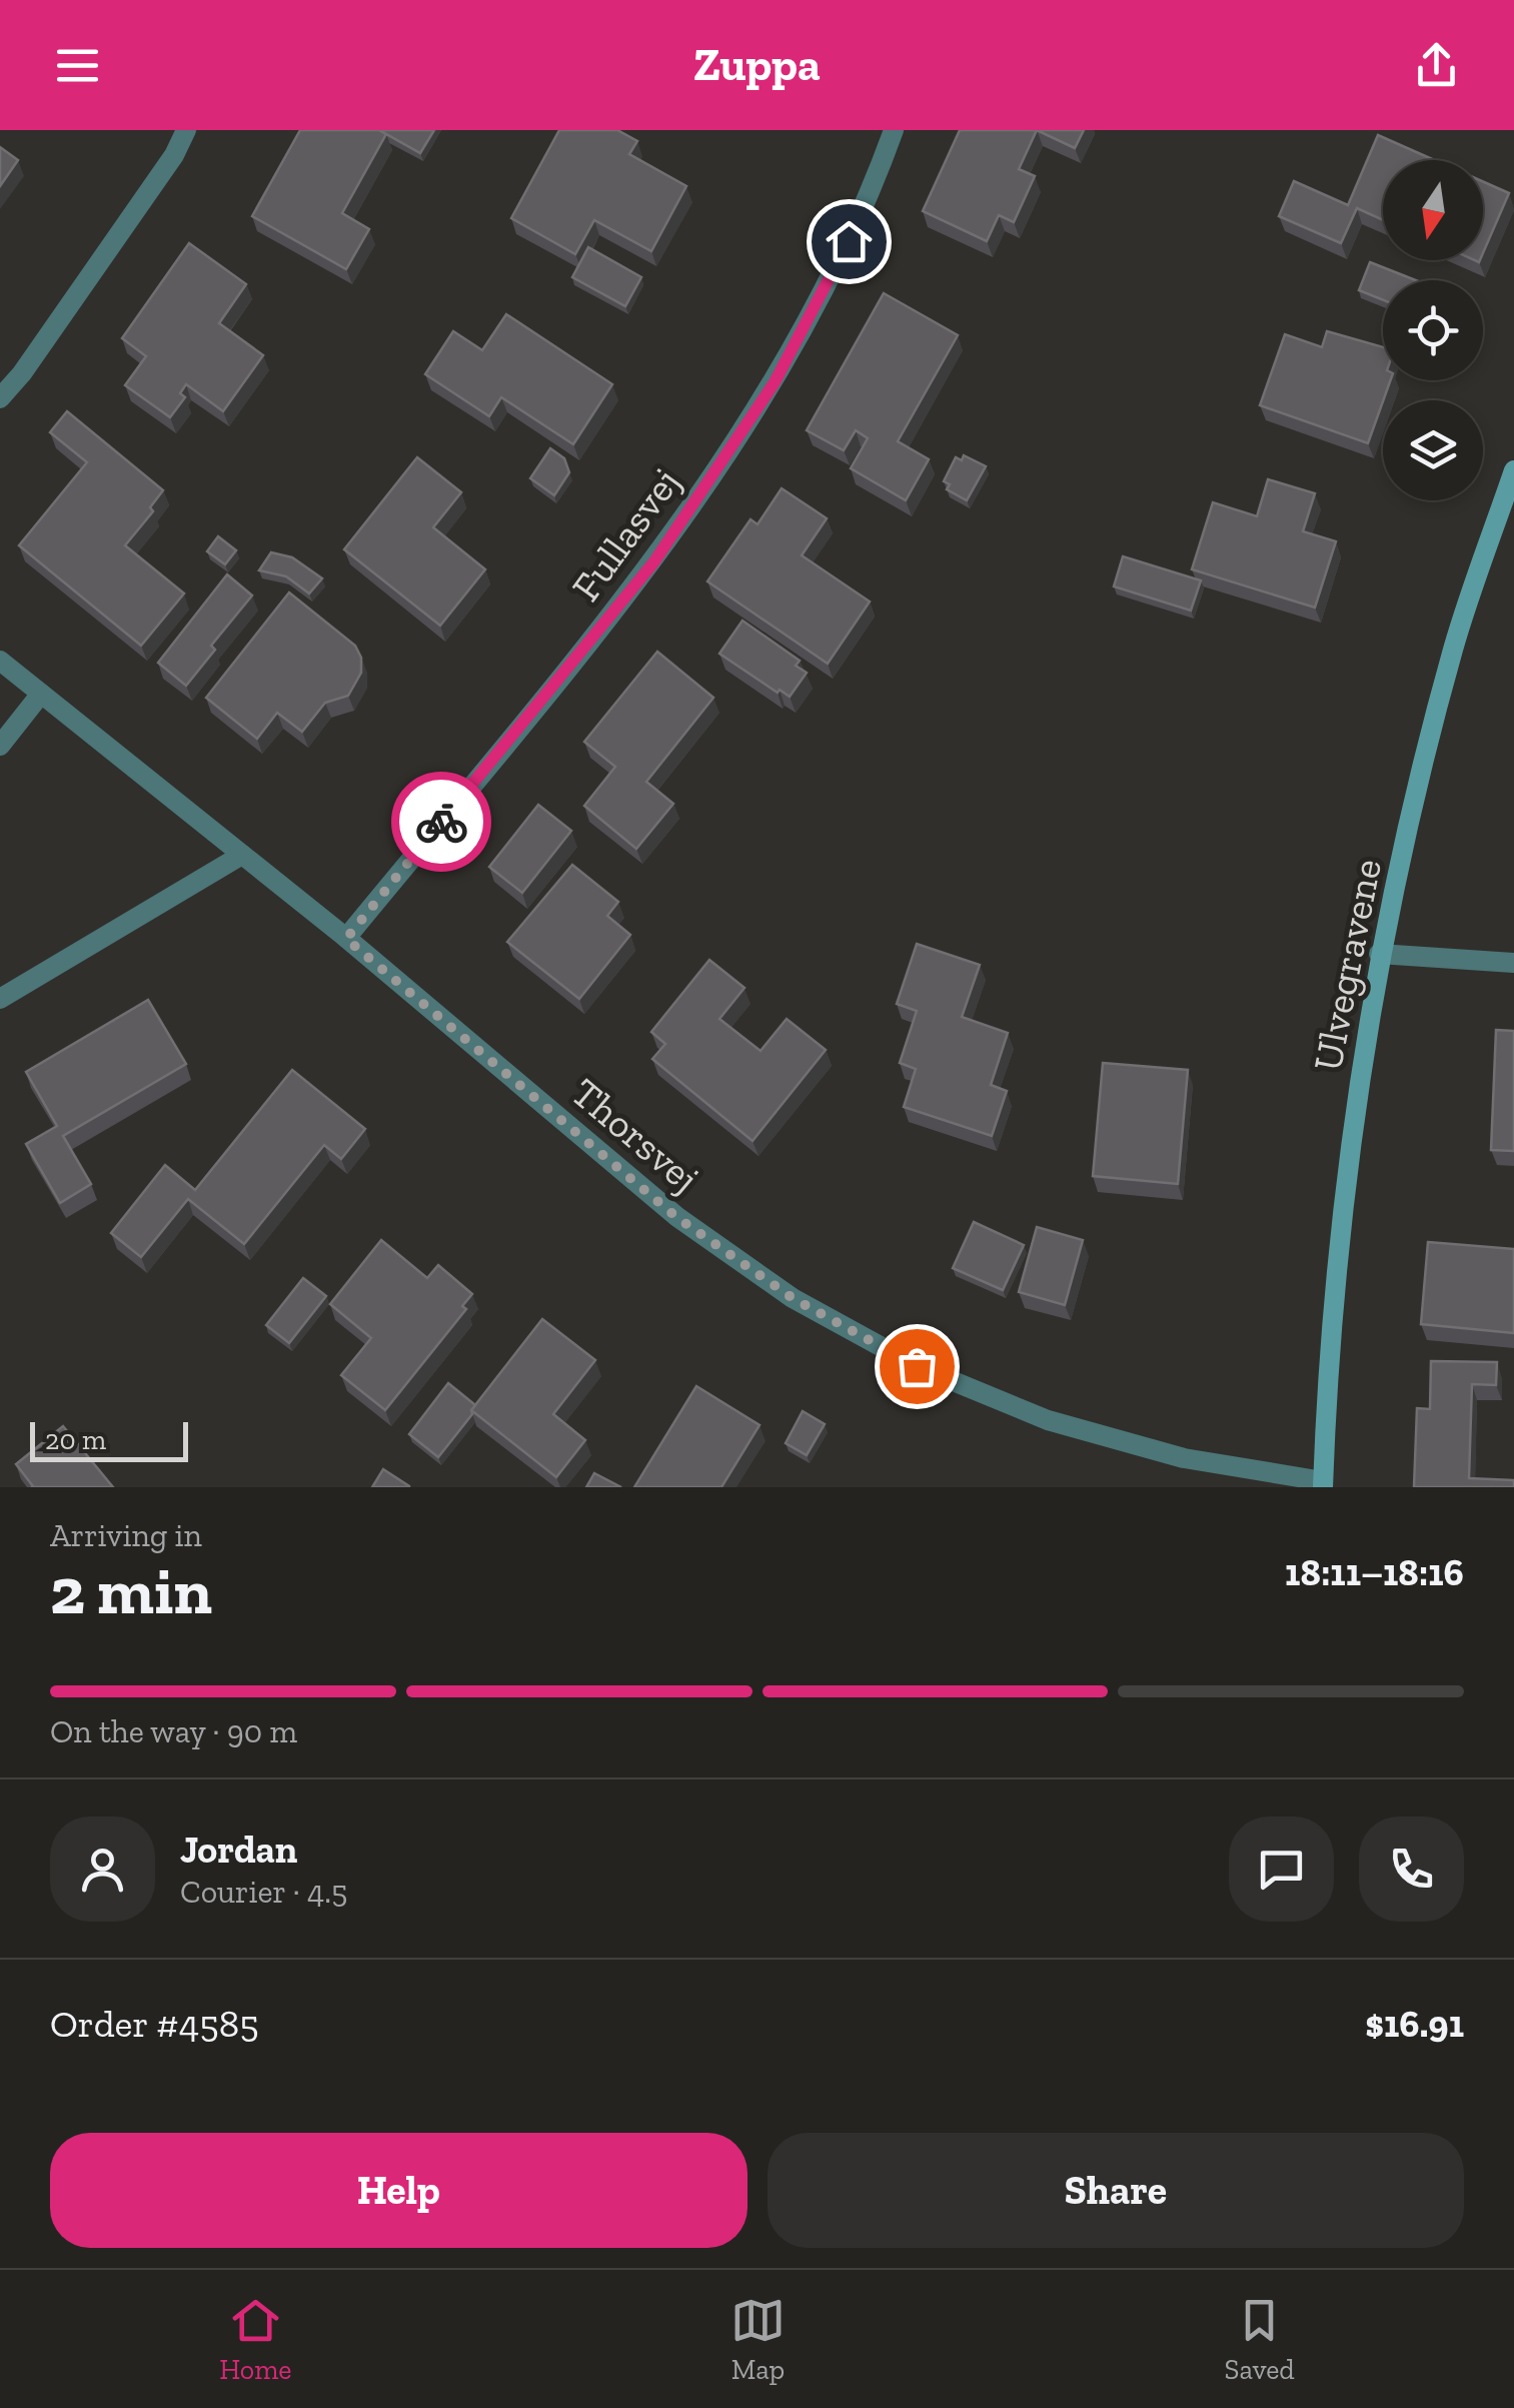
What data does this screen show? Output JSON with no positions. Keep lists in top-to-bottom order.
{
  "streets": {
    "street": ["Fullasvej", "Ulvegravene", "Thorsvej"]
  },
  "crossings": [
    ["Fullasvej", "Thorsvej"],
    ["Ulvegravene", "Thorsvej"]
  ],
  "scale_bar": "20 m",
  "north": "bottom",
  "page": {
    "header": "Zuppa",
    "scale": "20 m",
    "heading": ["2 min", "Arriving in", "18:11–18:16"],
    "panel": [
      "Jordan",
      "Courier · 4.5",
      "Order #4585",
      "$16.91"
    ],
    "bar": "On the way · 90 m",
    "buttons": ["Help", "Share"],
    "tabs": ["Home", "Map", "Saved"]
  }
}
